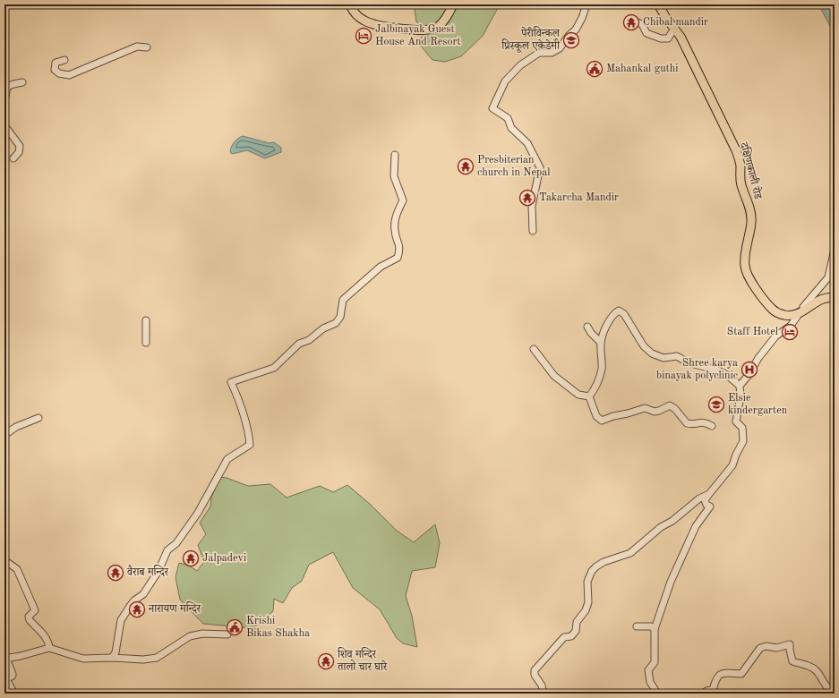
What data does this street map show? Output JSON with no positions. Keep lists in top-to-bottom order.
{
  "streets": {
    "main road": ["दक्षिणकाली रोड"]
  },
  "places": {
    "temple": [
      "Chibal mandir",
      "Presbiterian church in Nepal",
      "Takarcha Mandir",
      "Jalpadevi",
      "वैराब मन्दिर",
      "नारायण मन्दिर",
      "शिव मन्दिर तालो चार घारे"
    ],
    "hotel": ["Jalbinayak Guest House And Resort", "Staff Hotel"],
    "school or university": ["पेरीविन्कल प्रिस्कूल एकेडेमी", "Elsie kindergarten"],
    "public building": ["Mahankal guthi", "Krishi Bikas Shakha"],
    "hospital": ["Shree karya binayak polyclinic"]
  }
}
